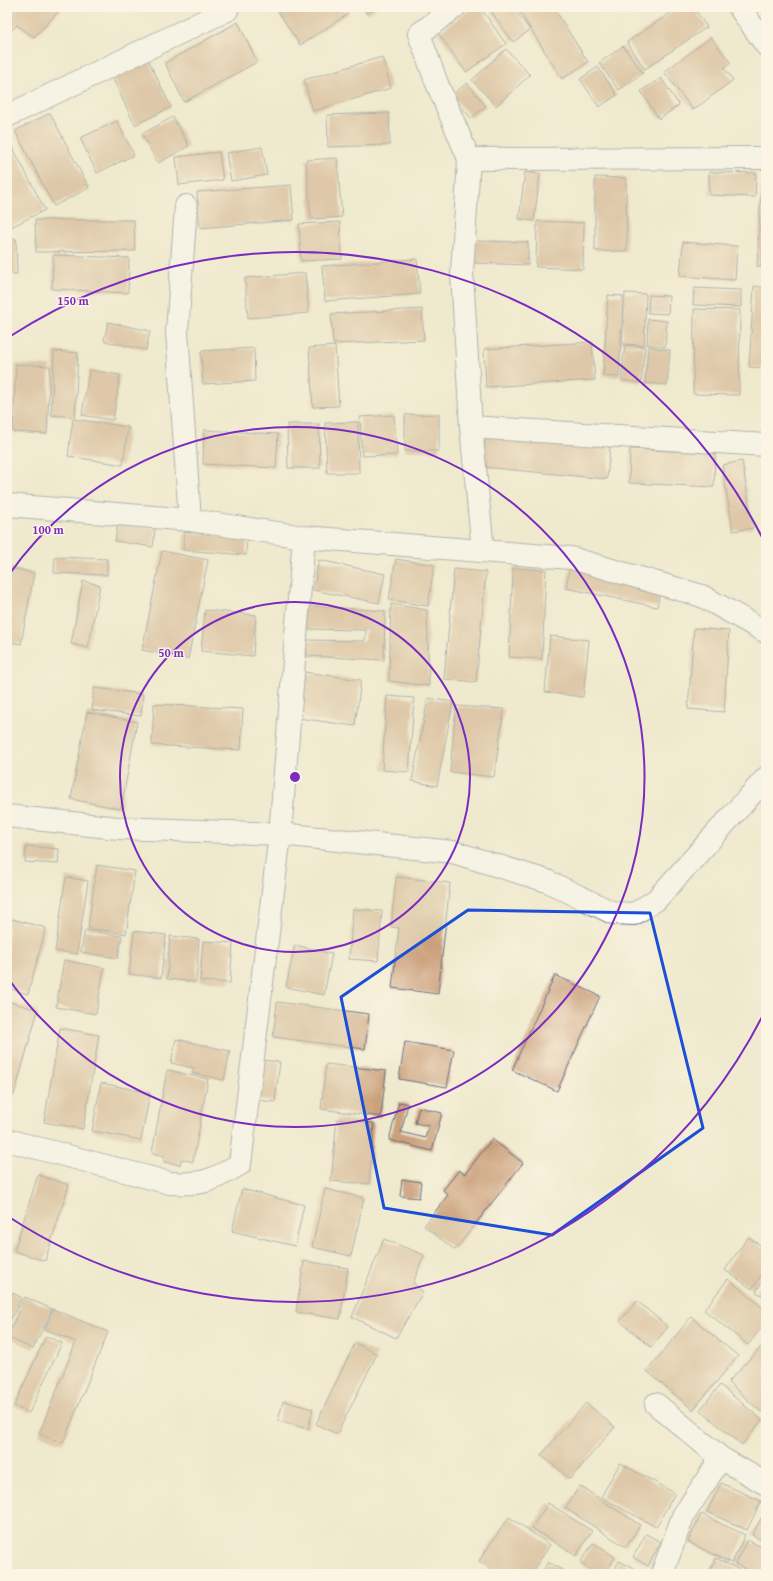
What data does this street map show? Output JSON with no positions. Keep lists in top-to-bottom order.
{
  "rings": ["150 m", "100 m", "50 m"]
}
